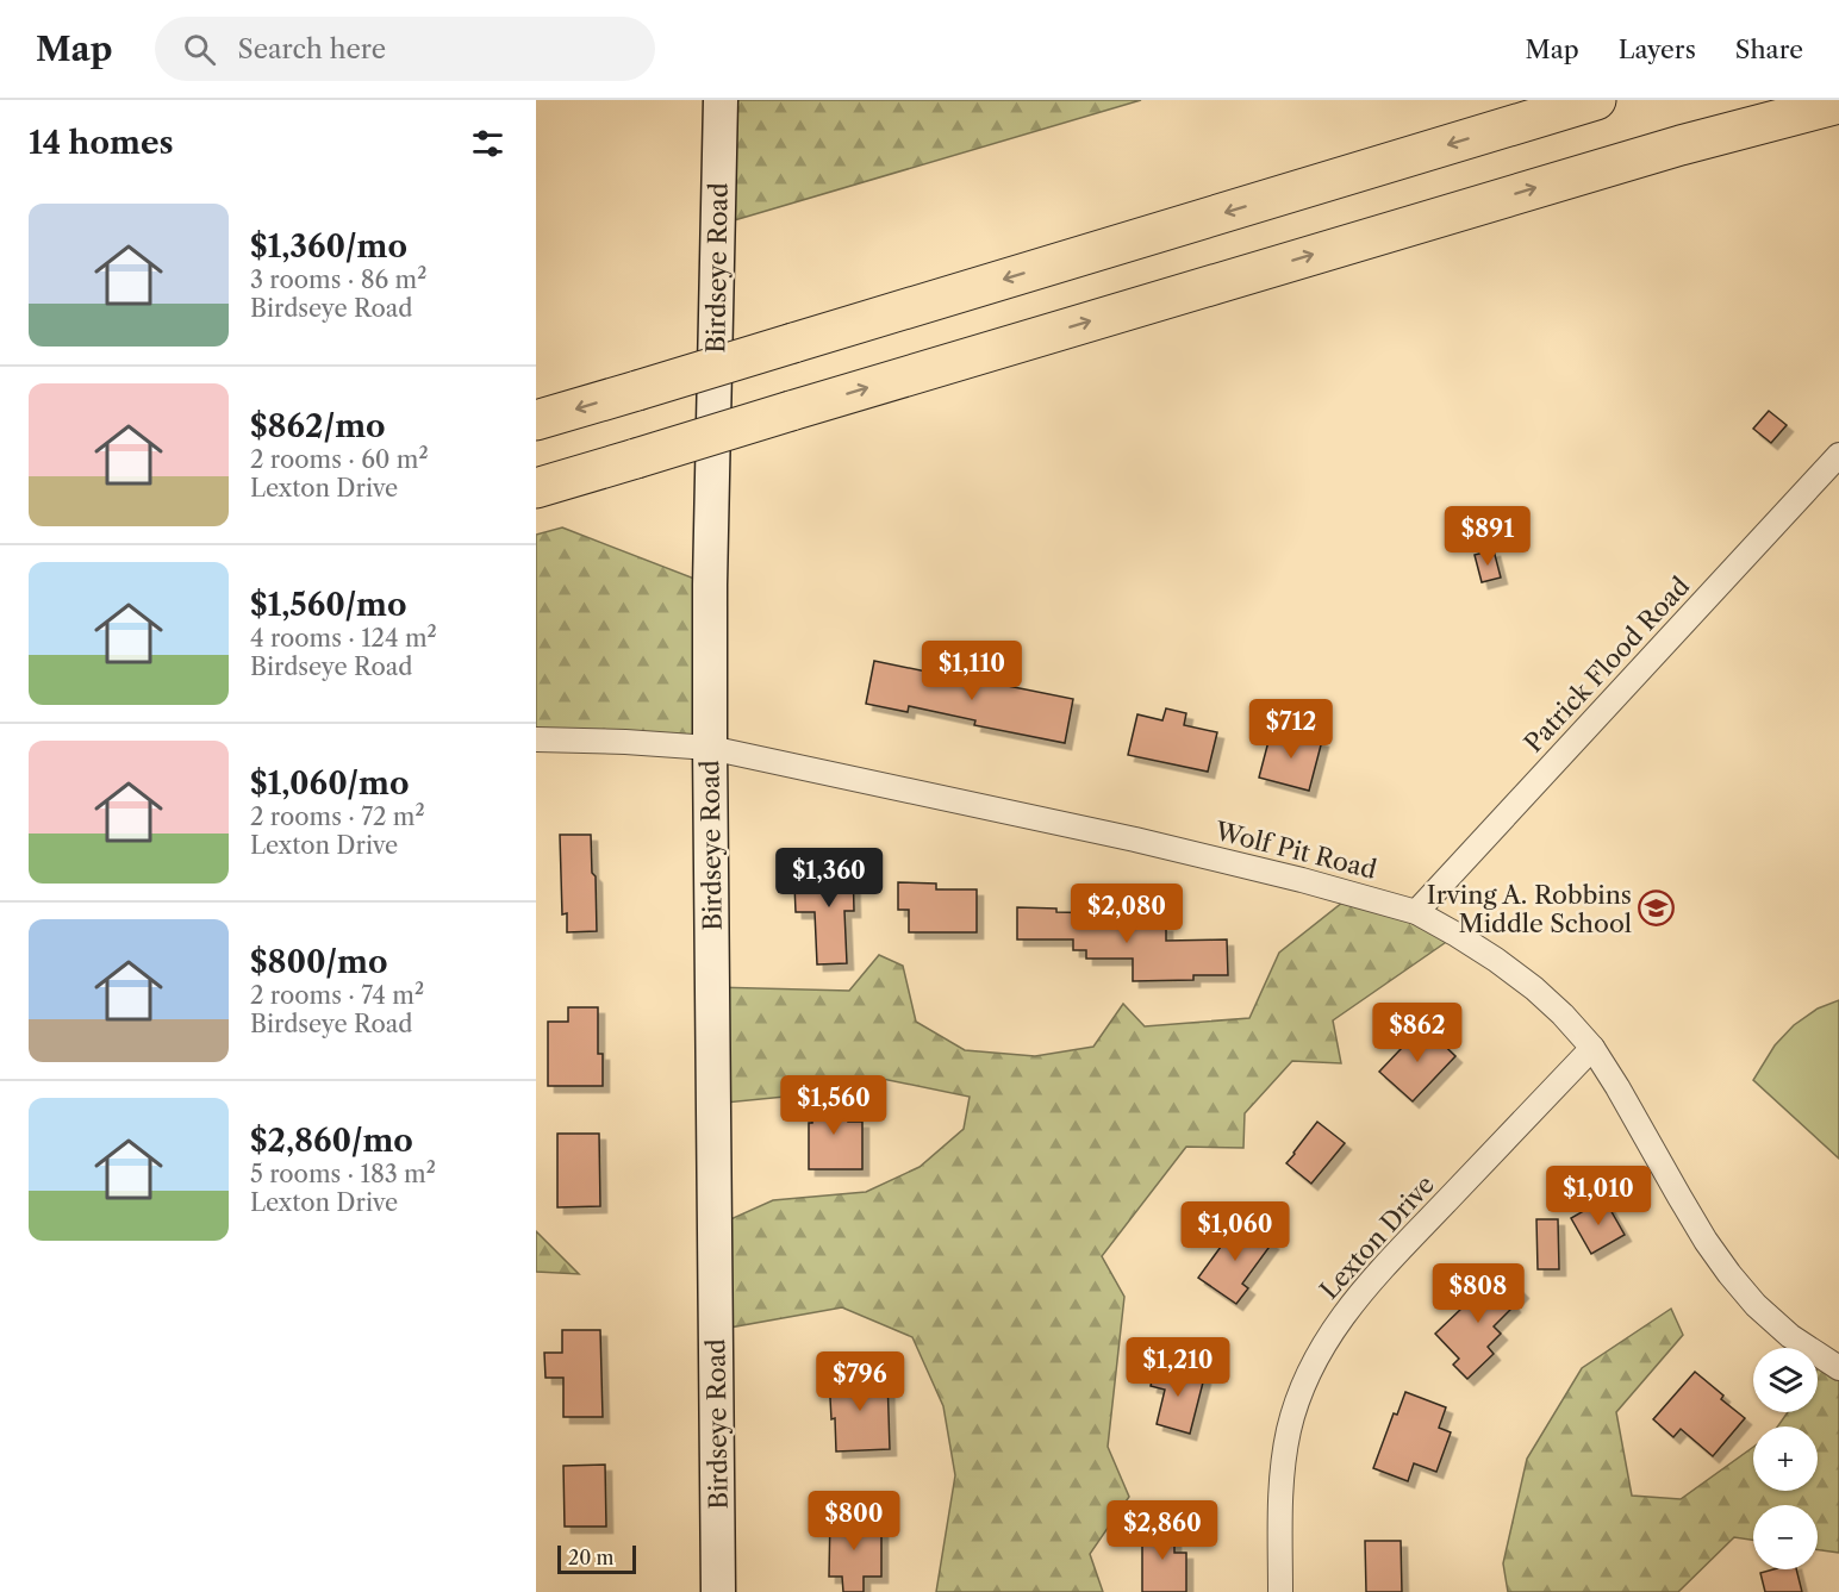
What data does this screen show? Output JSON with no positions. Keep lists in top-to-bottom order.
{
  "streets": {
    "main road": ["Birdseye Road"],
    "street": ["Patrick Flood Road", "Wolf Pit Road", "Lexton Drive"]
  },
  "crossings": [
    ["Birdseye Road", "Wolf Pit Road"],
    ["Patrick Flood Road", "Wolf Pit Road"],
    ["Wolf Pit Road", "Lexton Drive"]
  ],
  "places": {
    "school or university": ["Irving A. Robbins Middle School"]
  },
  "scale_bar": "20 m",
  "page": {
    "header": "Map",
    "search": "Search here",
    "nav": ["Map", "Layers", "Share"],
    "heading": "14 homes",
    "list": [
      {
        "name": "$1,360/mo",
        "note": "3 rooms · 86 m² · Birdseye Road"
      },
      {
        "name": "$862/mo",
        "note": "2 rooms · 60 m² · Lexton Drive"
      },
      {
        "name": "$1,560/mo",
        "note": "4 rooms · 124 m² · Birdseye Road"
      },
      {
        "name": "$1,060/mo",
        "note": "2 rooms · 72 m² · Lexton Drive"
      },
      {
        "name": "$800/mo",
        "note": "2 rooms · 74 m² · Birdseye Road"
      },
      {
        "name": "$2,860/mo",
        "note": "5 rooms · 183 m² · Lexton Drive"
      }
    ],
    "price": [
      "$891",
      "$1,110",
      "$712",
      "$1,360",
      "$2,080",
      "$862",
      "$1,560",
      "$1,010",
      "$1,060",
      "$808",
      "$1,210",
      "$796",
      "$800",
      "$2,860"
    ],
    "map_buttons": ["+", "−"],
    "scale": "20 m"
  }
}
